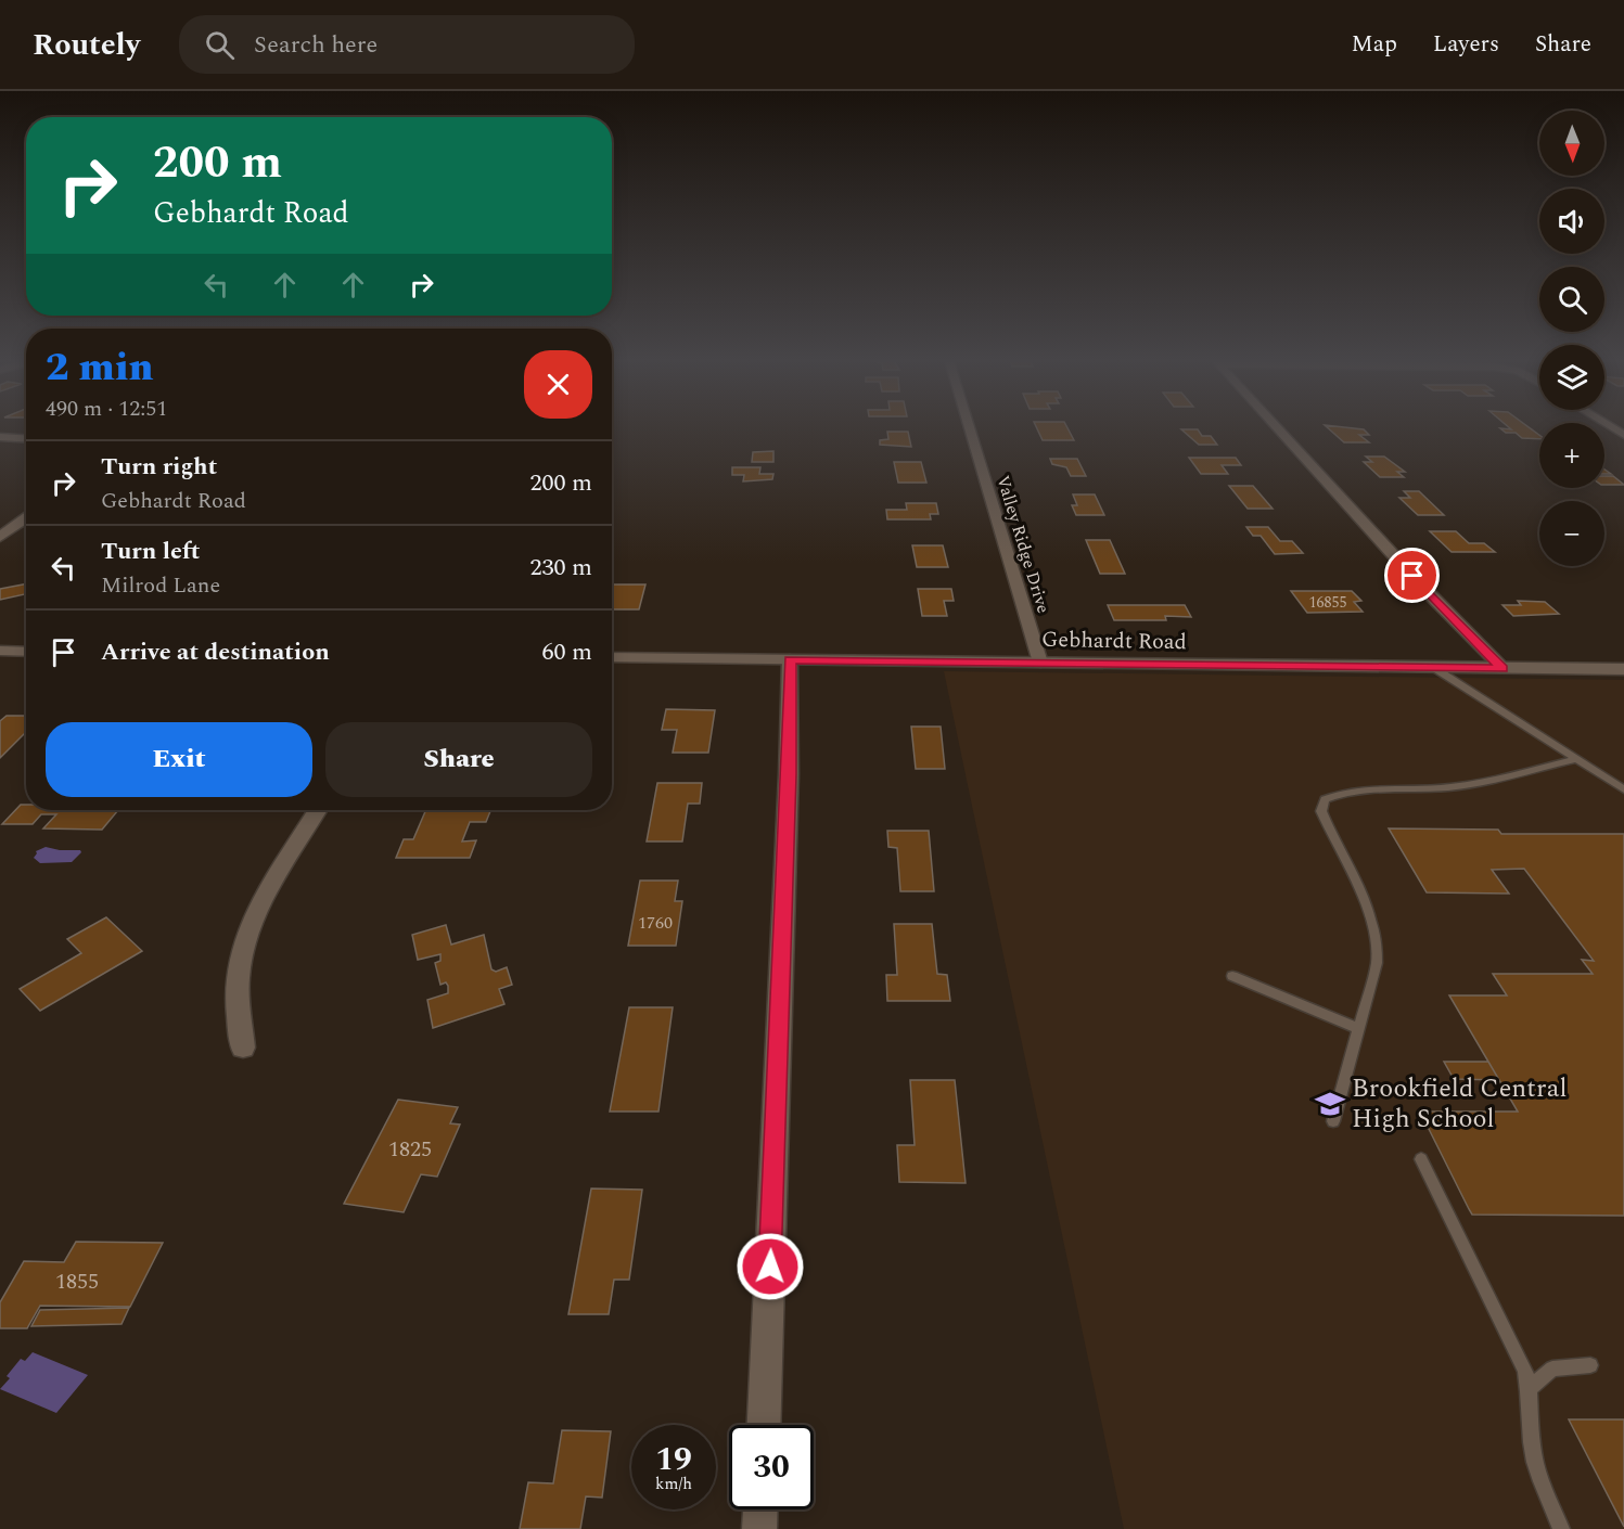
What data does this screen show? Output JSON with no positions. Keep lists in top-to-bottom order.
{
  "streets": {
    "street": ["Valley Ridge Drive", "Gebhardt Road"]
  },
  "crossings": [
    ["Valley Ridge Drive", "Gebhardt Road"]
  ],
  "places": {
    "school or university": ["Brookfield Central High School"]
  },
  "house_numbers": [
    "16855",
    "1760",
    "1825",
    "1855"
  ],
  "north": "bottom",
  "page": {
    "header": "Routely",
    "search": "Search here",
    "nav": ["Map", "Layers", "Share"],
    "map_buttons": ["+", "−"],
    "turn": ["200 m", "Gebhardt Road"],
    "heading": ["2 min", "490 m · 12:51"],
    "list": [
      {
        "name": "Turn right",
        "note": "Gebhardt Road",
        "value": "200 m"
      },
      {
        "name": "Turn left",
        "note": "Milrod Lane",
        "value": "230 m"
      },
      {
        "name": "Arrive at destination",
        "value": "60 m"
      }
    ],
    "buttons": ["Exit", "Share"],
    "speed": "19 km/h",
    "limit": "30"
  }
}
